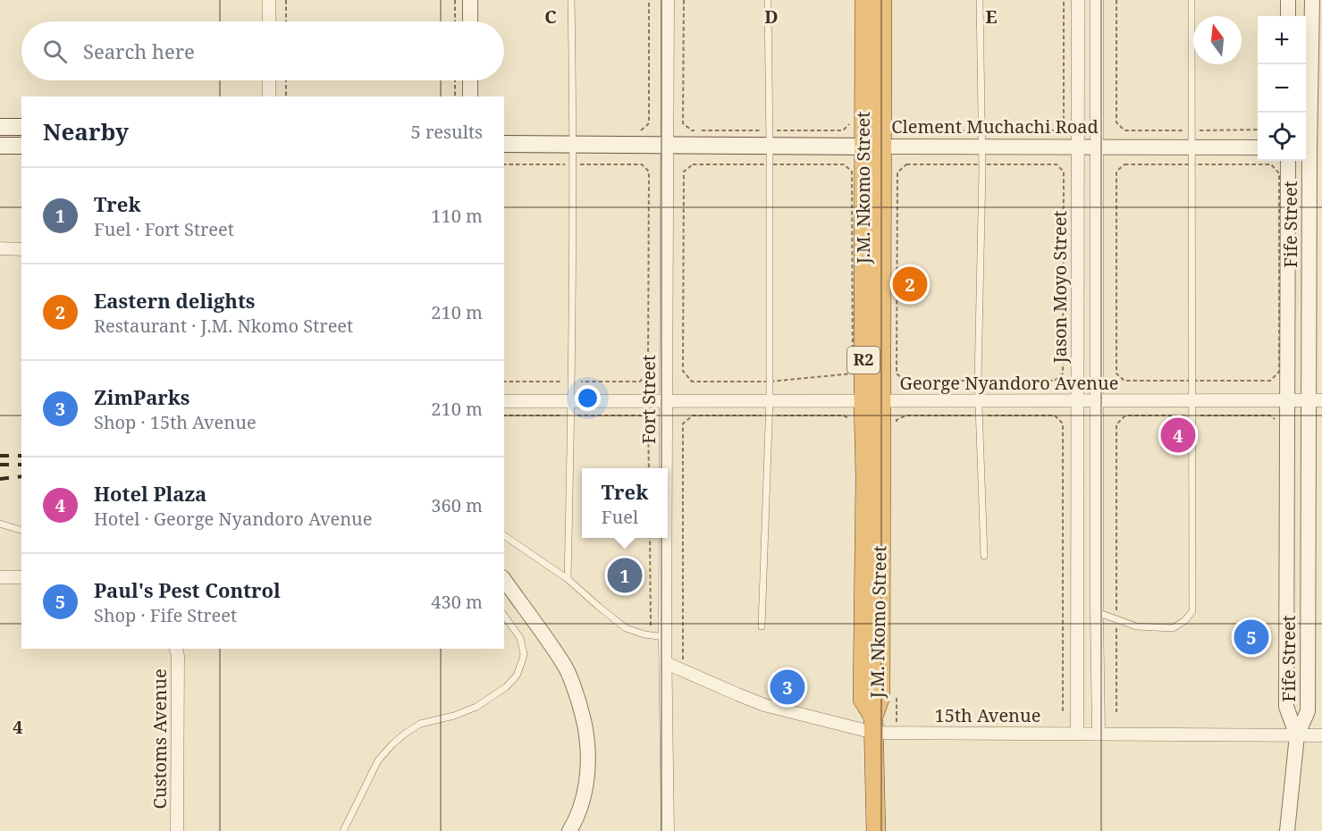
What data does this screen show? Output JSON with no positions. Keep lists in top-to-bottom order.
{
  "streets": {
    "highway": ["J.M. Nkomo Street", "R2"],
    "main road": ["Clement Muchachi Road"],
    "street": [
      "Fife Street",
      "Jason Moyo Street",
      "George Nyandoro Avenue",
      "Fort Street",
      "15th Avenue",
      "Customs Avenue"
    ]
  },
  "crossings": [
    ["Clement Muchachi Road", "J.M. Nkomo Street"],
    ["Clement Muchachi Road", "Jason Moyo Street"],
    ["Clement Muchachi Road", "Fort Street"],
    ["J.M. Nkomo Street", "R2"],
    ["J.M. Nkomo Street", "George Nyandoro Avenue"],
    ["J.M. Nkomo Street", "15th Avenue"],
    ["Fife Street", "George Nyandoro Avenue"],
    ["Fife Street", "15th Avenue"],
    ["Jason Moyo Street", "George Nyandoro Avenue"],
    ["Jason Moyo Street", "15th Avenue"],
    ["R2", "15th Avenue"],
    ["George Nyandoro Avenue", "Fort Street"],
    ["Fort Street", "15th Avenue"]
  ],
  "north": "top",
  "page": {
    "map_buttons": ["+", "−"],
    "search": "Search here",
    "heading": ["Nearby", "5 results"],
    "list": [
      {
        "mark": "1",
        "name": "Trek",
        "note": "Fuel · Fort Street",
        "value": "110 m"
      },
      {
        "mark": "2",
        "name": "Eastern delights",
        "note": "Restaurant · J.M. Nkomo Street",
        "value": "210 m"
      },
      {
        "mark": "3",
        "name": "ZimParks",
        "note": "Shop · 15th Avenue",
        "value": "210 m"
      },
      {
        "mark": "4",
        "name": "Hotel Plaza",
        "note": "Hotel · George Nyandoro Avenue",
        "value": "360 m"
      },
      {
        "mark": "5",
        "name": "Paul's Pest Control",
        "note": "Shop · Fife Street",
        "value": "430 m"
      }
    ],
    "pins": [
      "2",
      "4",
      "1",
      "5",
      "3"
    ],
    "popup": ["Trek", "Fuel"]
  },
  "grid": {
    "columns": ["C", "D", "E"],
    "rows": ["4"]
  }
}
